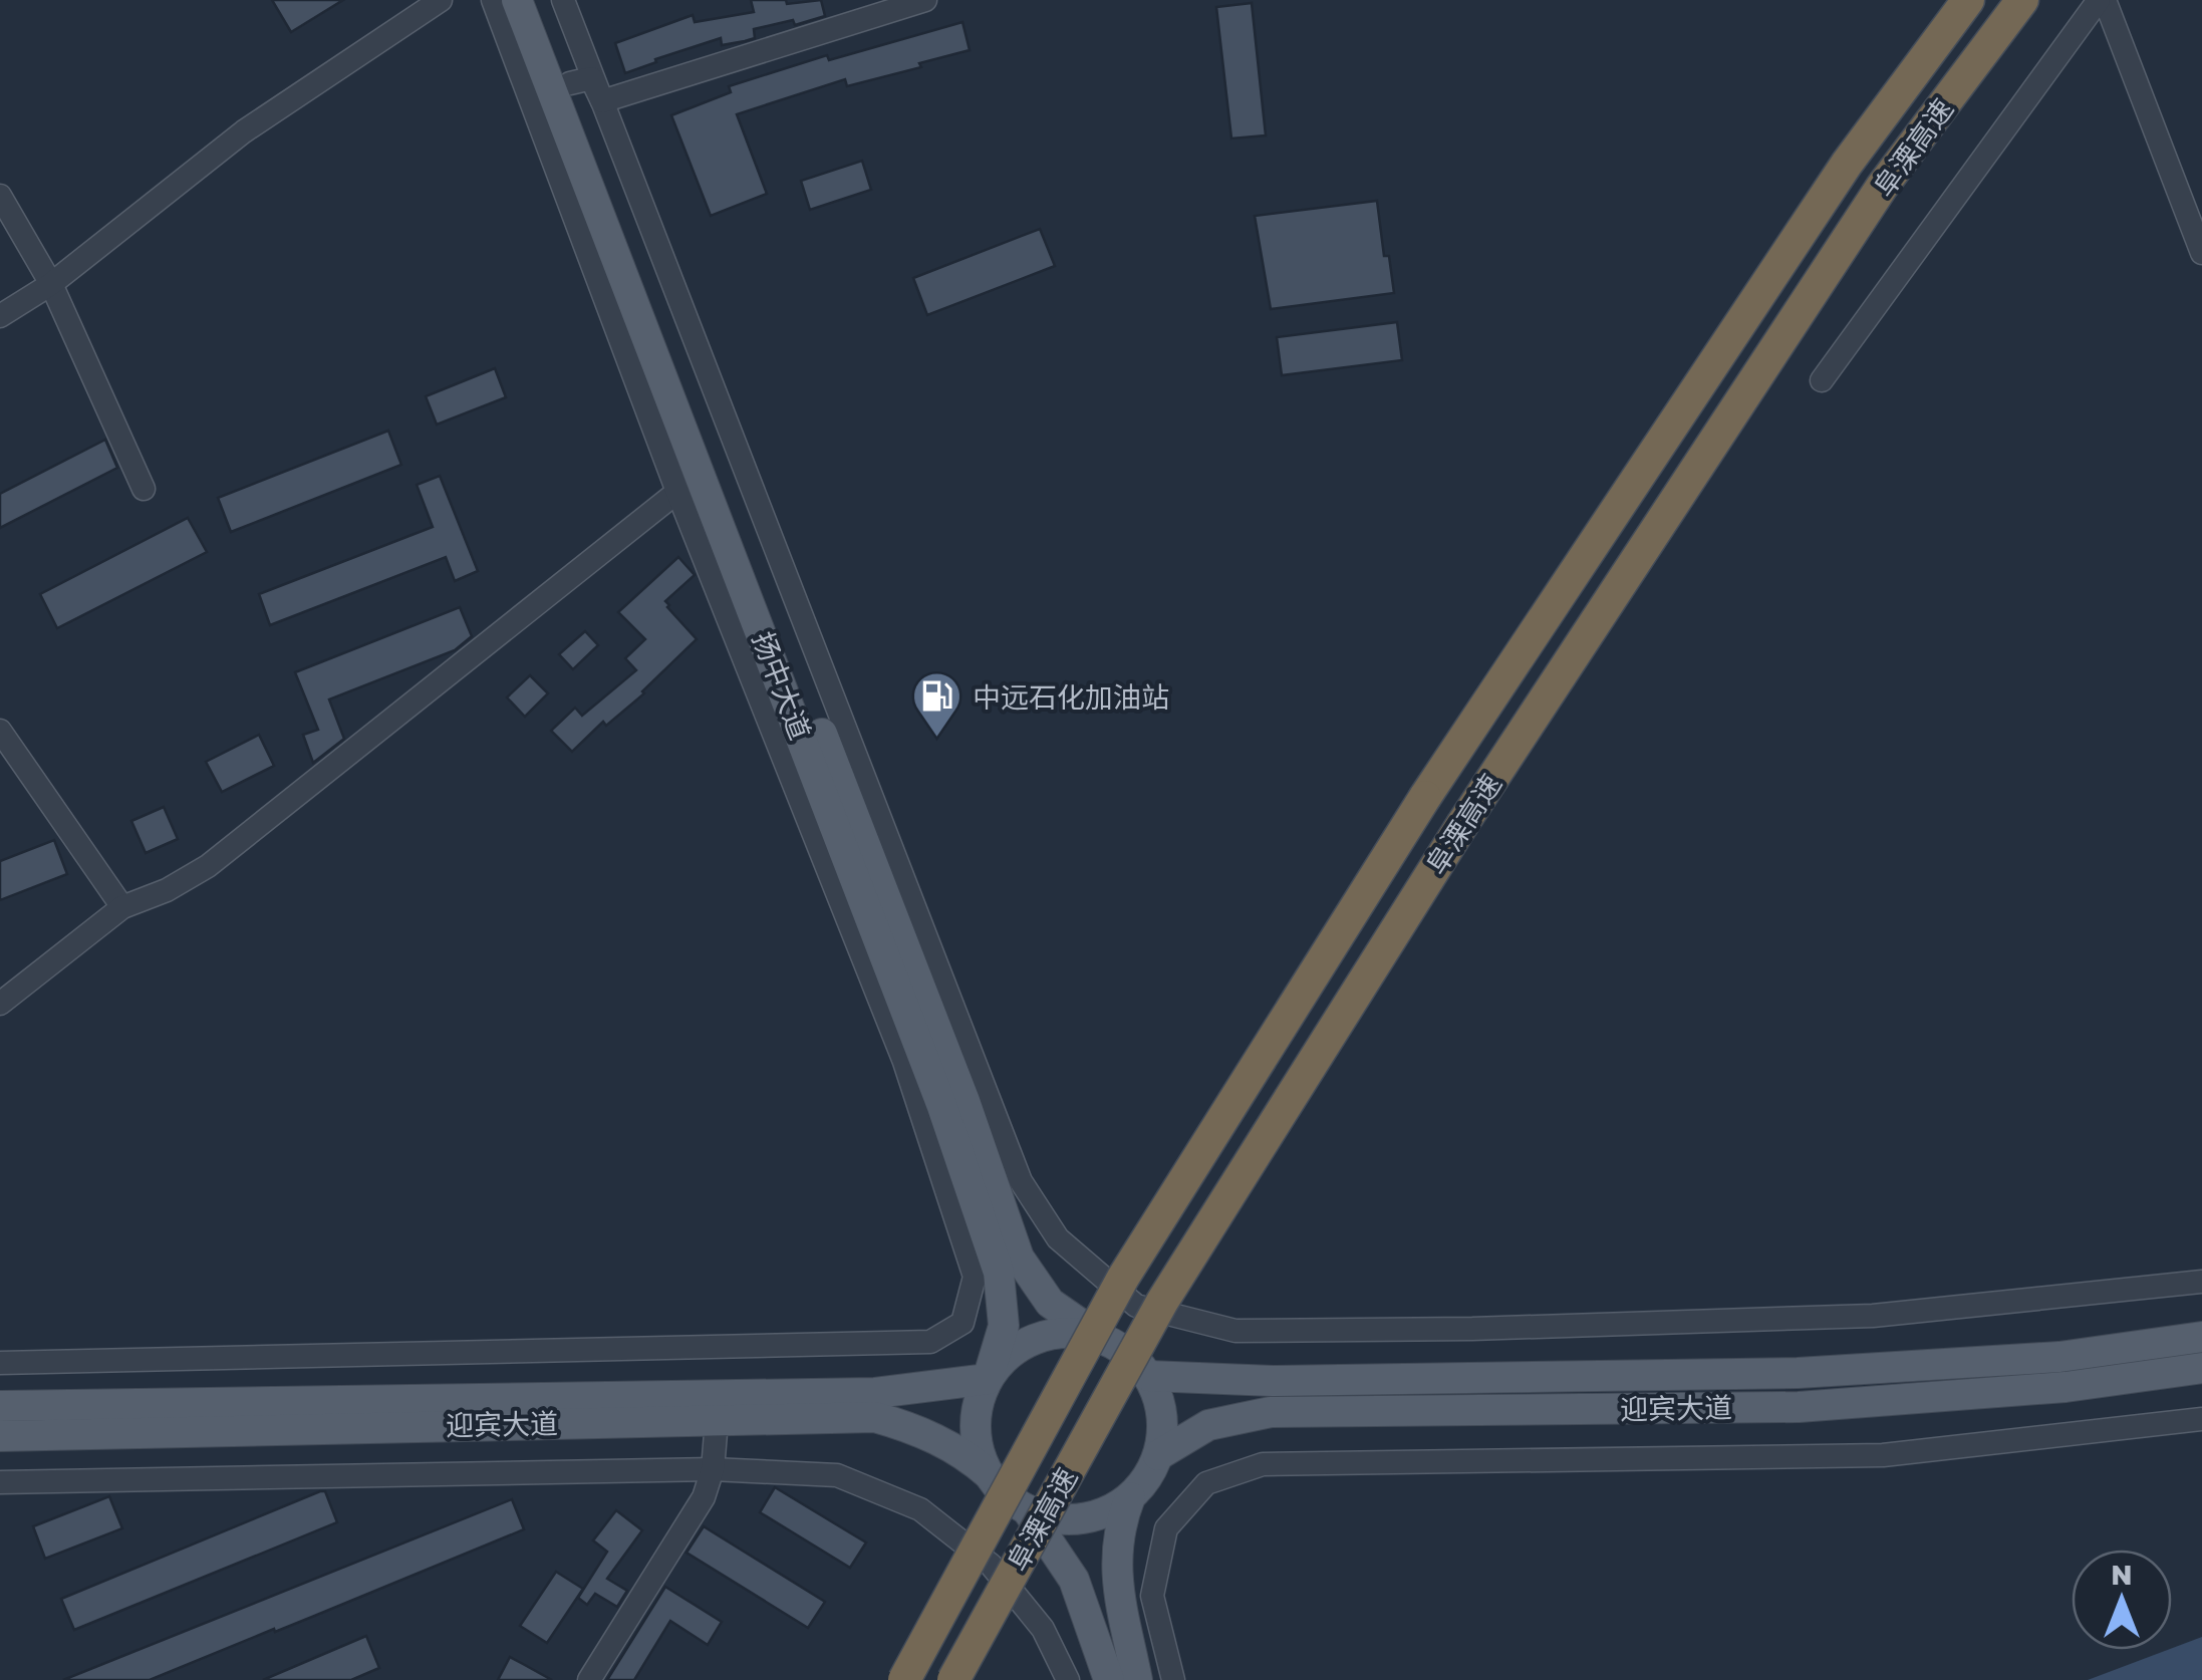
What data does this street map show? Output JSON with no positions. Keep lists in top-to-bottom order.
{
  "streets": {
    "highway": ["阜溧高速"],
    "main road": ["扬中大道", "迎宾大道"]
  },
  "crossings": [
    ["扬中大道", "迎宾大道"]
  ],
  "places": {
    "fuel station": ["中远石化加油站"]
  },
  "north": "top"
}
